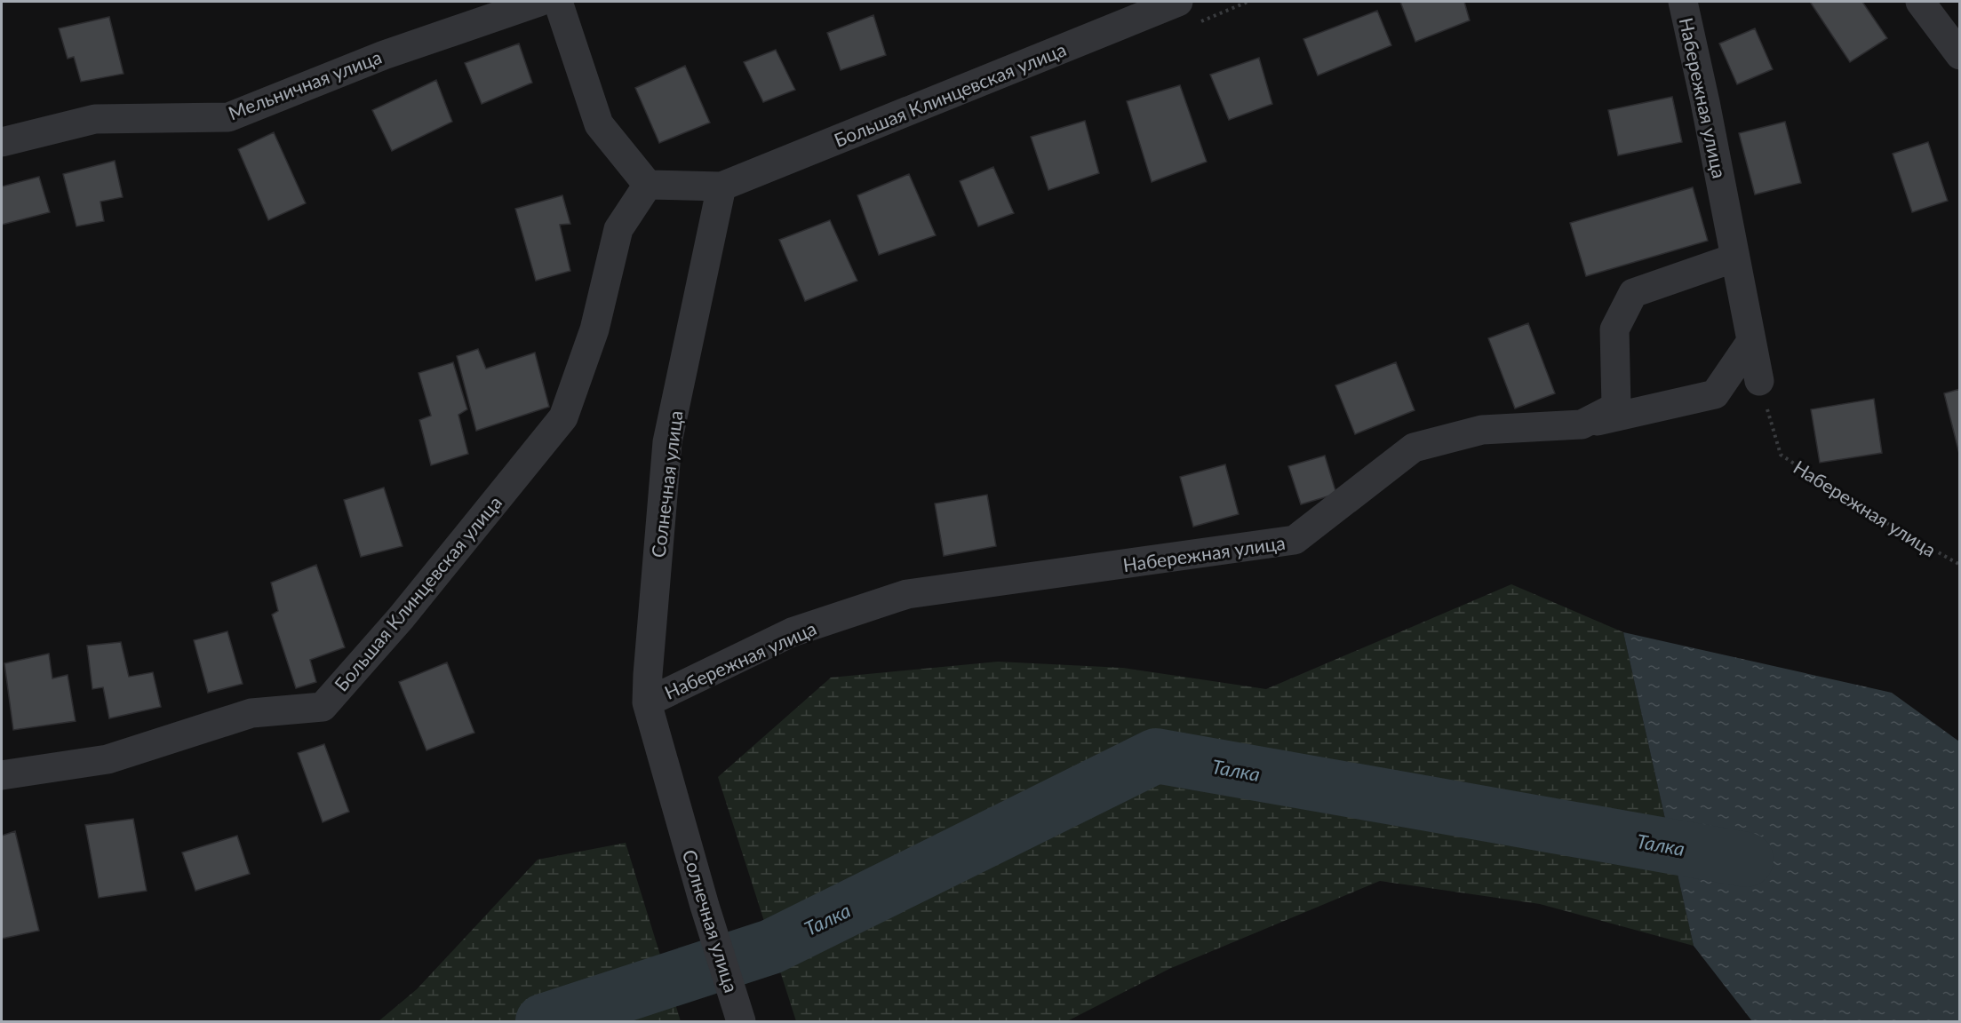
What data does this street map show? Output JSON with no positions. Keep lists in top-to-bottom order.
{
  "streets": {
    "street": [
      "Мельничная улица",
      "Большая Клинцевская улица",
      "Набережная улица",
      "Солнечная улица"
    ]
  },
  "crossings": [
    ["Большая Клинцевская улица", "Солнечная улица"],
    ["Набережная улица", "Солнечная улица"]
  ],
  "water": ["Талка"]
}
